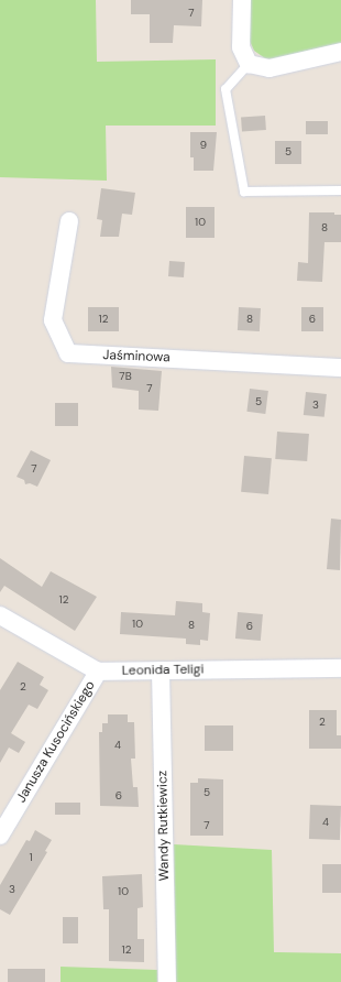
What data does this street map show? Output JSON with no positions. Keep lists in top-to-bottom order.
{
  "streets": {
    "street": [
      "Jaśminowa",
      "Leonida Teligi",
      "Janusza Kusocińskiego",
      "Wandy Rutkiewicz"
    ]
  },
  "crossings": [
    ["Leonida Teligi", "Janusza Kusocińskiego"],
    ["Leonida Teligi", "Wandy Rutkiewicz"]
  ],
  "house_numbers": [
    "7",
    "9",
    "5",
    "10",
    "8",
    "12",
    "8",
    "6",
    "7B",
    "7",
    "5",
    "3",
    "7",
    "12",
    "10",
    "8",
    "6",
    "2",
    "2",
    "4",
    "5",
    "6",
    "4",
    "7",
    "1",
    "3",
    "10",
    "12"
  ]
}
